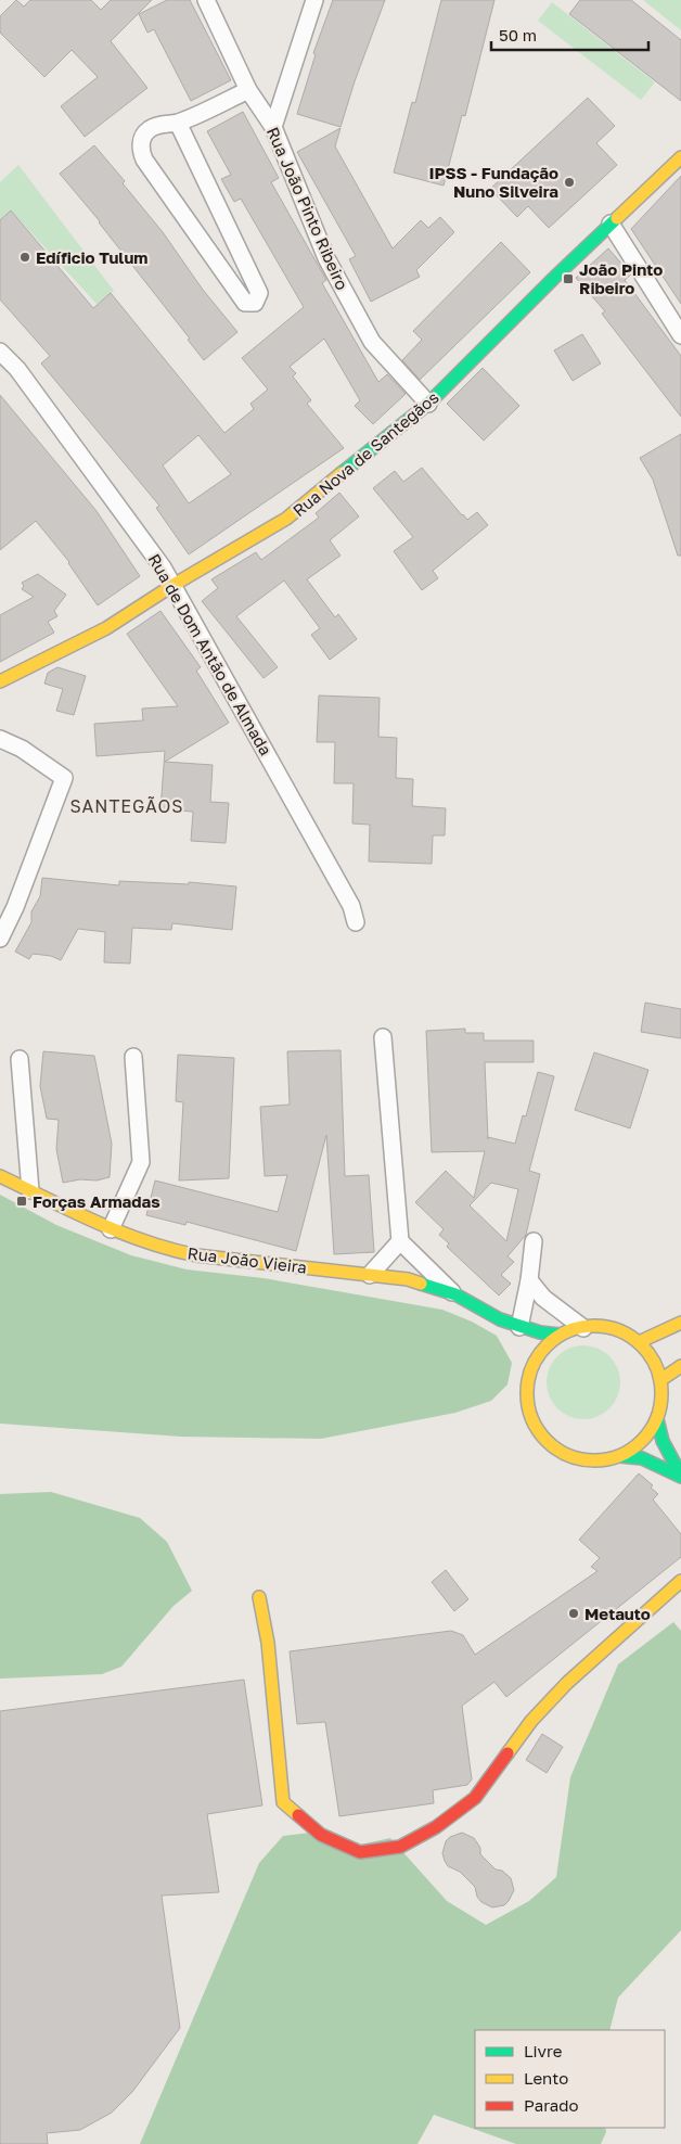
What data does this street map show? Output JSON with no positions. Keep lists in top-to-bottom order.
{
  "streets": {
    "street": [
      "Rua João Pinto Ribeiro",
      "Rua Nova de Santegãos",
      "Rua de Dom Antão de Almada",
      "Rua João Vieira"
    ]
  },
  "crossings": [
    ["Rua João Pinto Ribeiro", "Rua Nova de Santegãos"],
    ["Rua Nova de Santegãos", "Rua de Dom Antão de Almada"]
  ],
  "districts": ["SANTEGÃOS"],
  "places": {
    "other": ["IPSS - Fundação Nuno Silveira", "Edíficio Tulum", "Metauto"],
    "transit": ["João Pinto Ribeiro", "Forças Armadas"]
  },
  "legend": ["Livre", "Lento", "Parado"],
  "scale_bar": "50 m"
}
